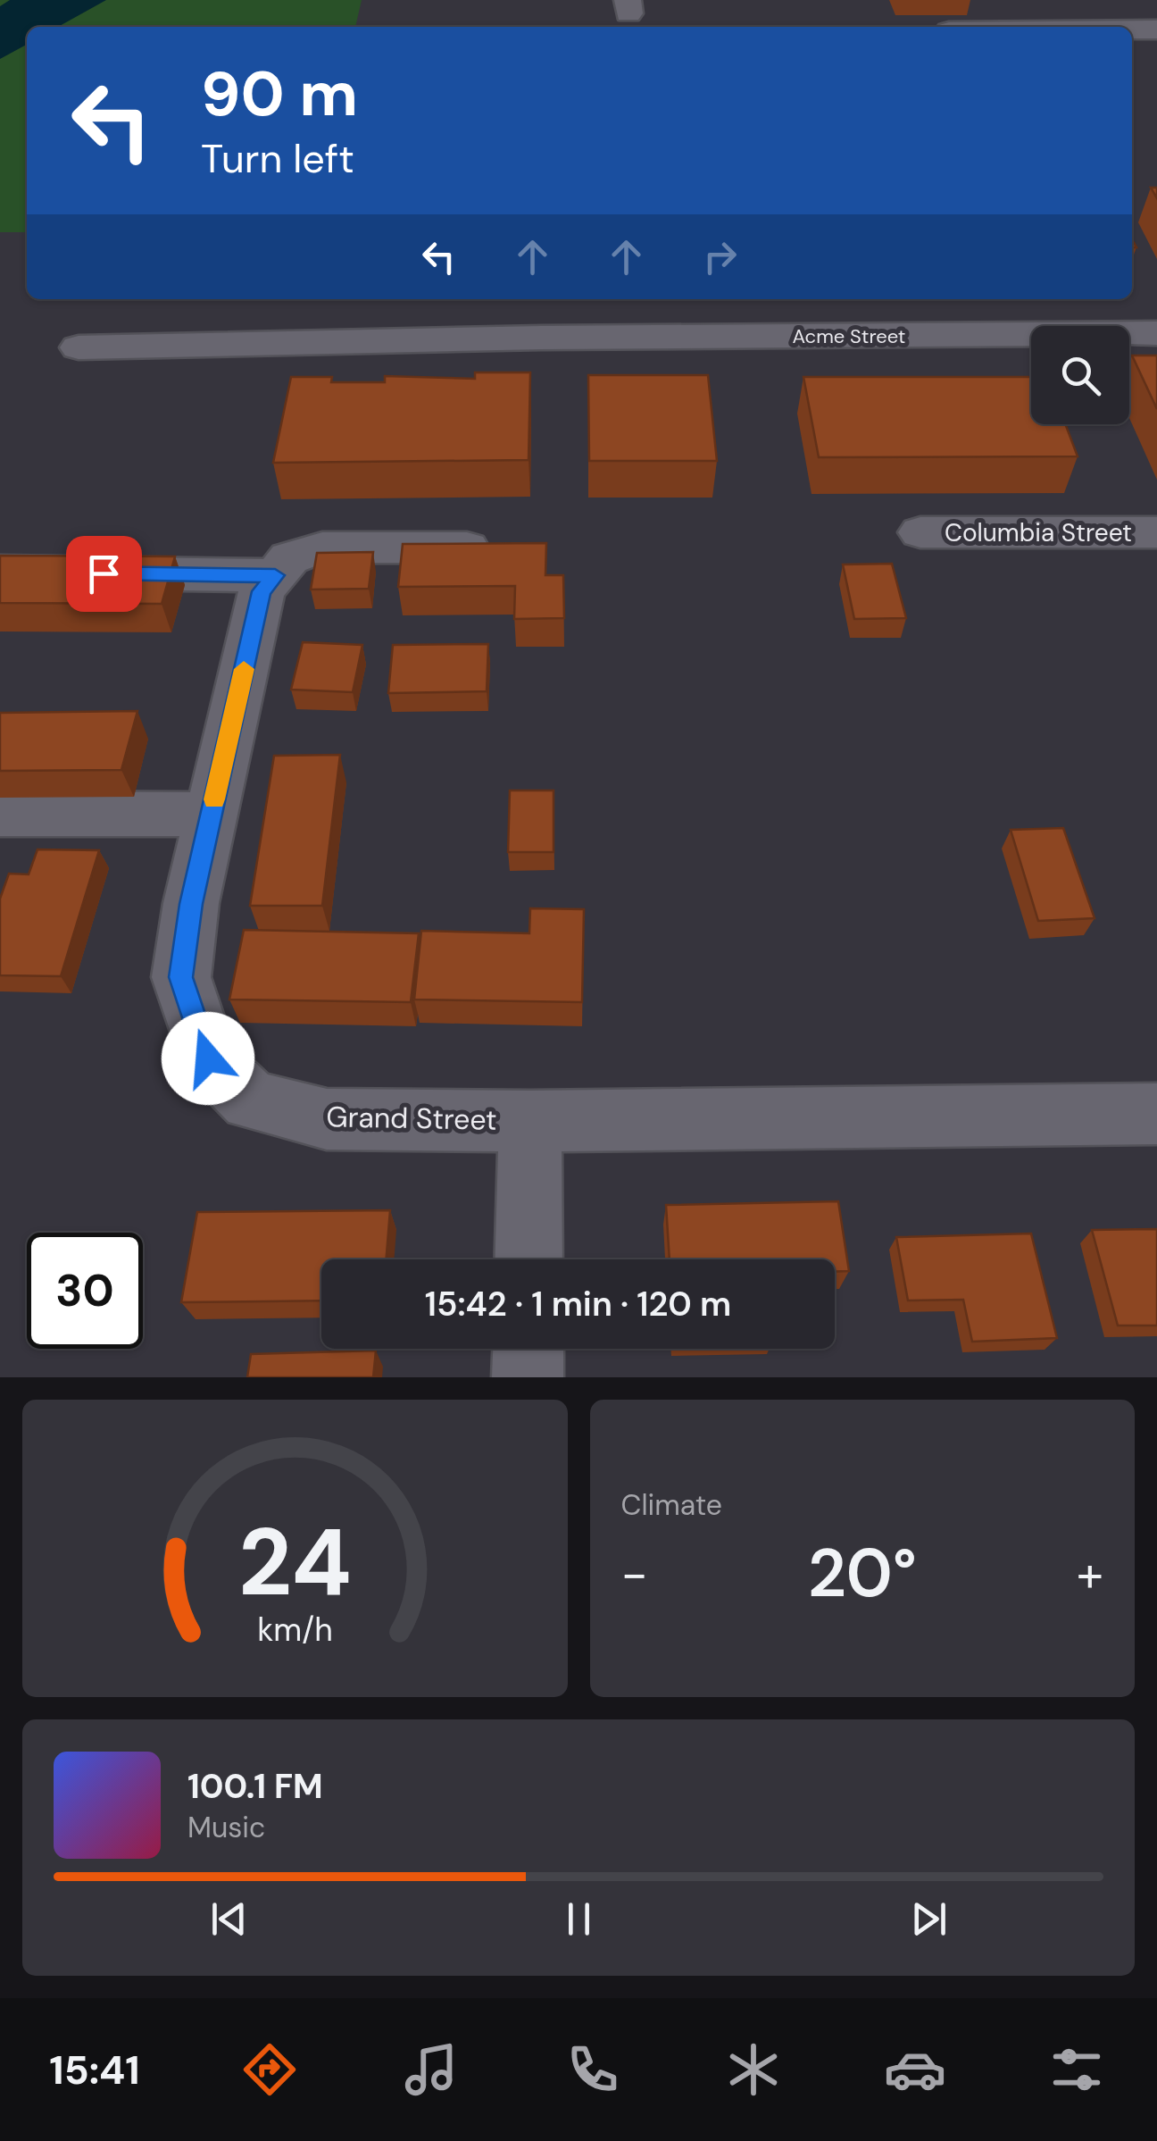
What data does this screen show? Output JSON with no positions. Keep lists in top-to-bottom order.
{
  "streets": {
    "street": ["Acme Street", "Columbia Street", "Grand Street"]
  },
  "page": {
    "turn": ["90 m", "Turn left"],
    "limit": "30",
    "trip": "15:42 · 1 min · 120 m",
    "tile": "Climate",
    "heat": ["−", "20°", "+"],
    "song": ["100.1 FM", "Music"],
    "tabs": "15:41",
    "gauge": ["24", "km/h"]
  }
}
